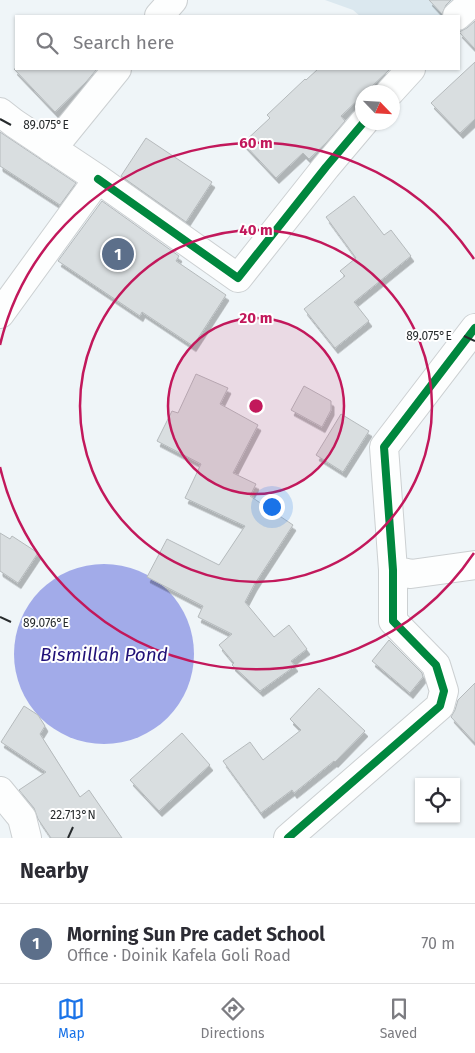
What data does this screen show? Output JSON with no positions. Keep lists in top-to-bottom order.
{
  "water": ["Bismillah Pond"],
  "north": "bottom right",
  "page": {
    "search": "Search here",
    "pins": "1",
    "heading": "Nearby",
    "list": [
      {
        "mark": "1",
        "name": "Morning Sun Pre cadet School",
        "note": "Office · Doinik Kafela Goli Road",
        "value": "70 m"
      }
    ],
    "nav": ["Map", "Directions", "Saved"]
  },
  "coordinates": ["89.075°E", "89.076°E", "22.713°N"],
  "rings": ["60 m", "40 m", "20 m"]
}
